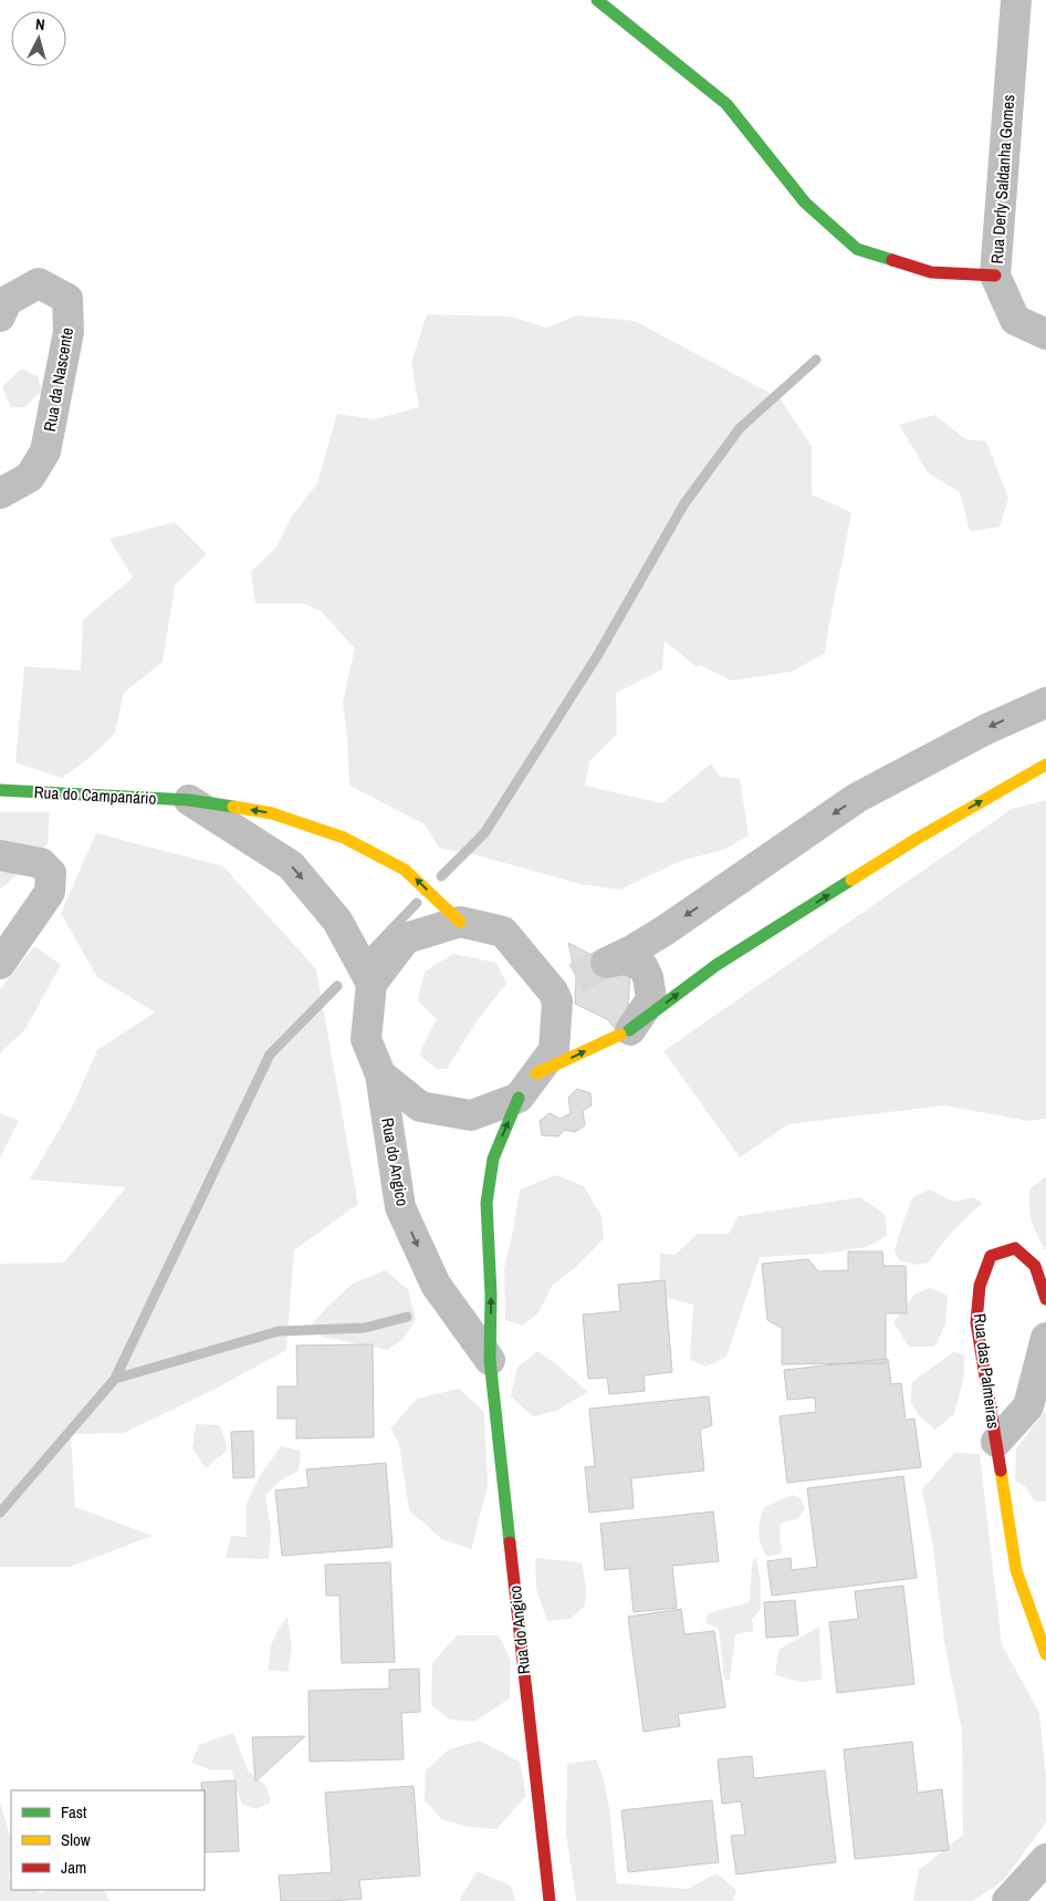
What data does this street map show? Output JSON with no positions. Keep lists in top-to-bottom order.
{
  "streets": {
    "street": [
      "Rua Derly Saldanha Gomes",
      "Rua da Nascente",
      "Rua do Campanário",
      "Rua do Angico",
      "Rua das Palmeiras"
    ]
  },
  "crossings": [
    ["Rua do Campanário", "Rua do Angico"]
  ],
  "legend": ["Fast", "Slow", "Jam"],
  "north": "top"
}
